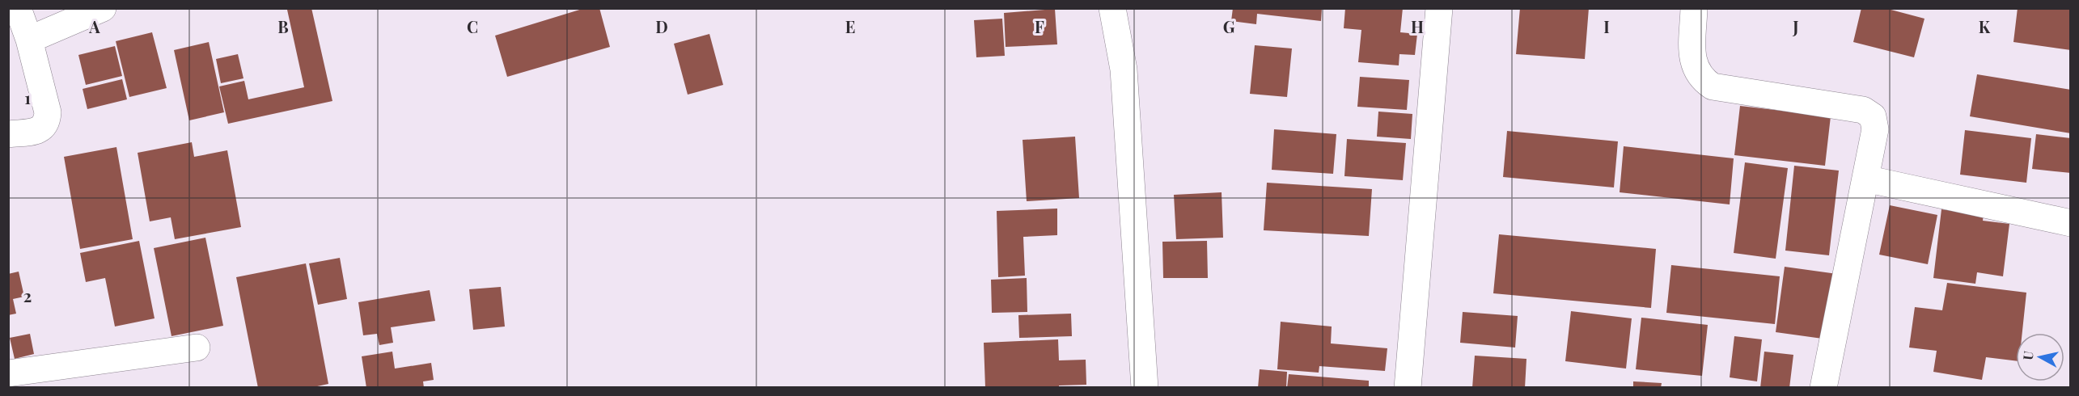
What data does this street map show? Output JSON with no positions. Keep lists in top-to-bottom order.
{
  "north": "left",
  "grid": {
    "columns": [
      "A",
      "B",
      "C",
      "D",
      "E",
      "F",
      "G",
      "H",
      "I",
      "J",
      "K"
    ],
    "rows": ["1", "2"]
  }
}
